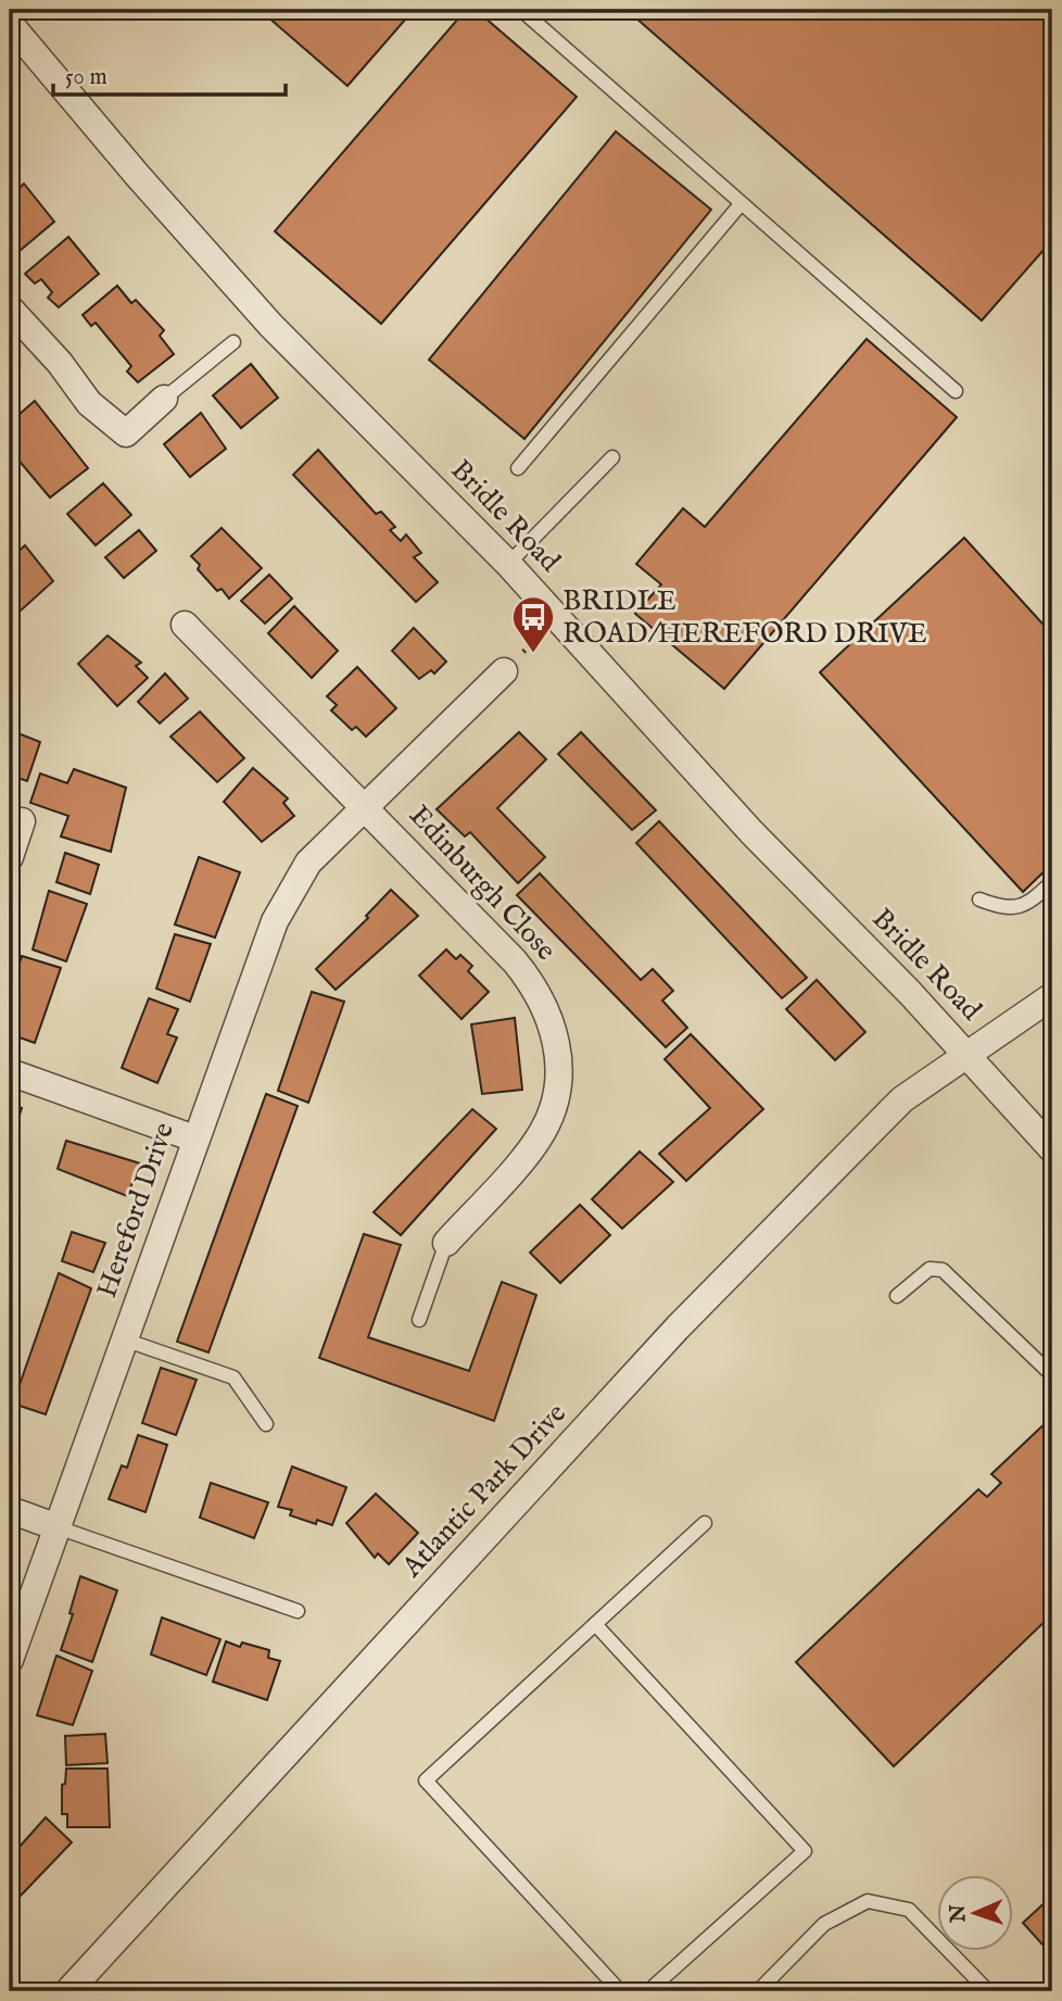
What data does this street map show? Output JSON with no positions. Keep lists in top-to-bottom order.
{
  "streets": {
    "street": [
      "Bridle Road",
      "Edinburgh Close",
      "Hereford Drive",
      "Atlantic Park Drive"
    ]
  },
  "crossings": [
    ["Bridle Road", "Atlantic Park Drive"],
    ["Edinburgh Close", "Hereford Drive"]
  ],
  "places": {
    "bus stop": ["BRIDLE ROAD/HEREFORD DRIVE"]
  },
  "scale_bar": "50 m",
  "north": "left"
}
